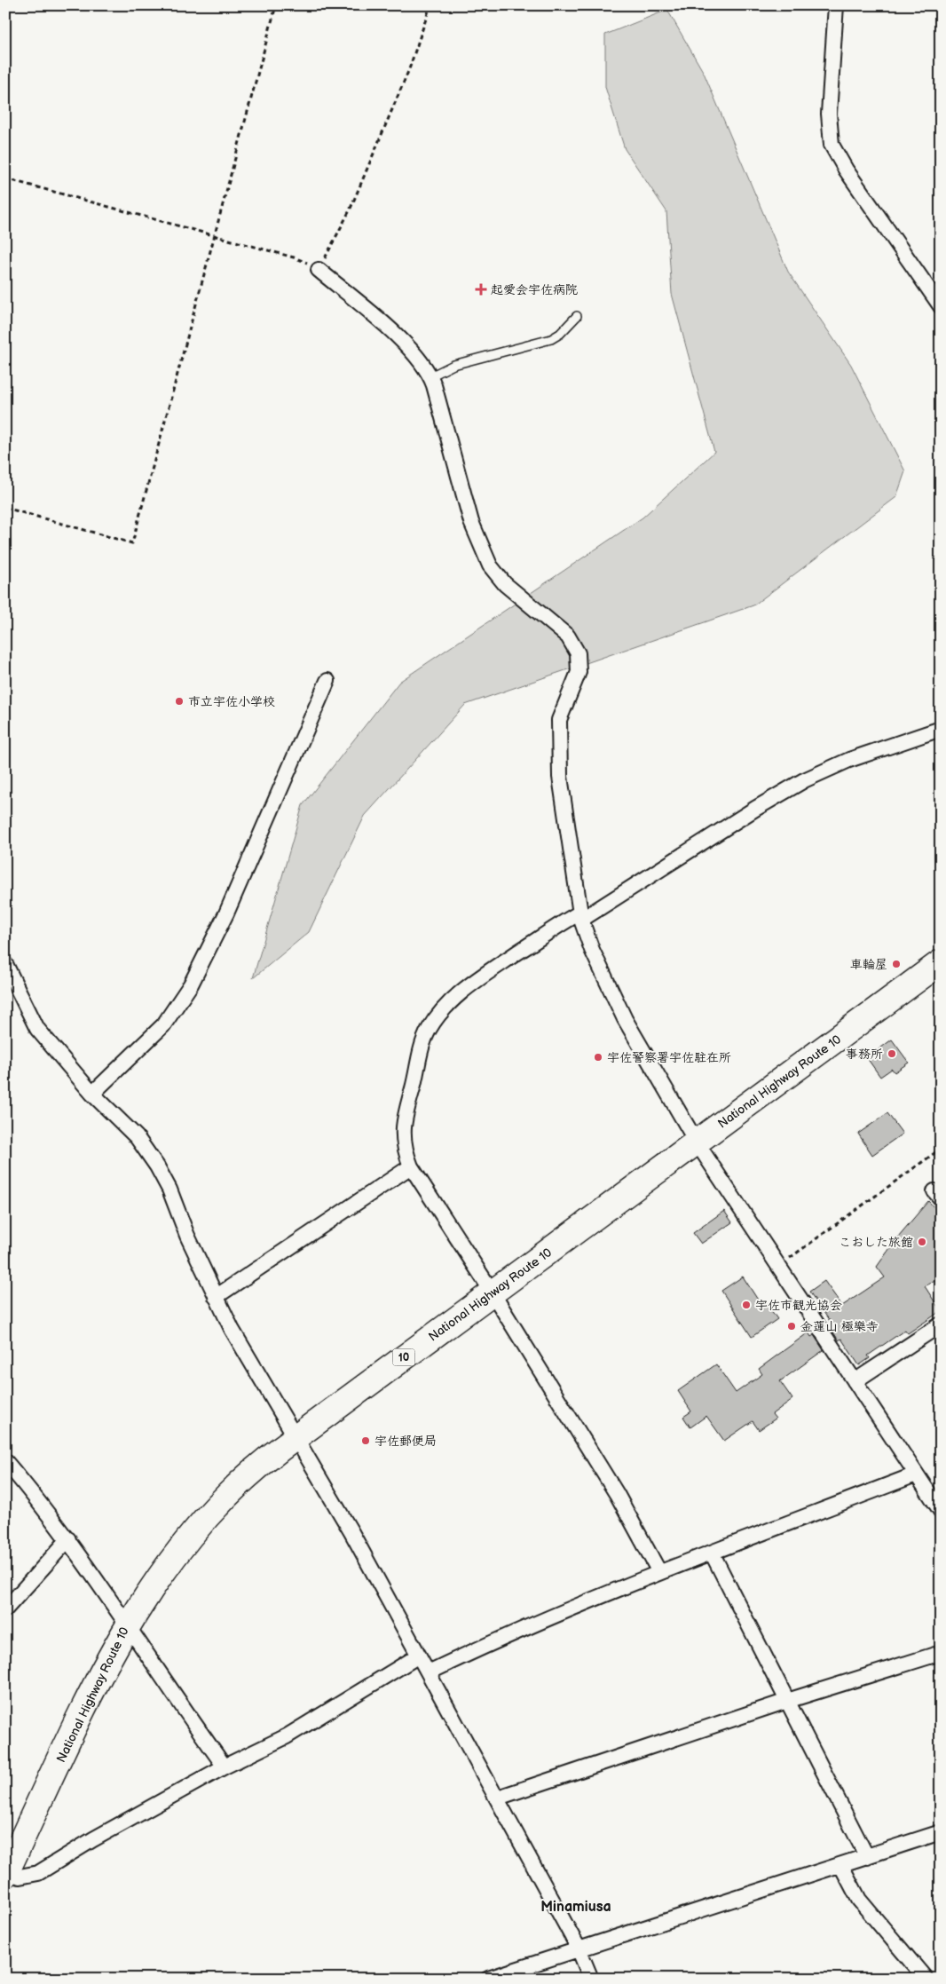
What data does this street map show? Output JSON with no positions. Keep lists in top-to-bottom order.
{
  "streets": {
    "highway": ["National Highway Route 10", "10"]
  },
  "districts": ["Minamiusa"],
  "places": {
    "health": ["起愛会宇佐病院"],
    "other": [
      "市立宇佐小学校",
      "車輪屋",
      "事務所",
      "宇佐警察署宇佐駐在所",
      "こおした旅館",
      "宇佐市観光協会",
      "金蓮山 極樂寺",
      "宇佐郵便局"
    ]
  }
}
